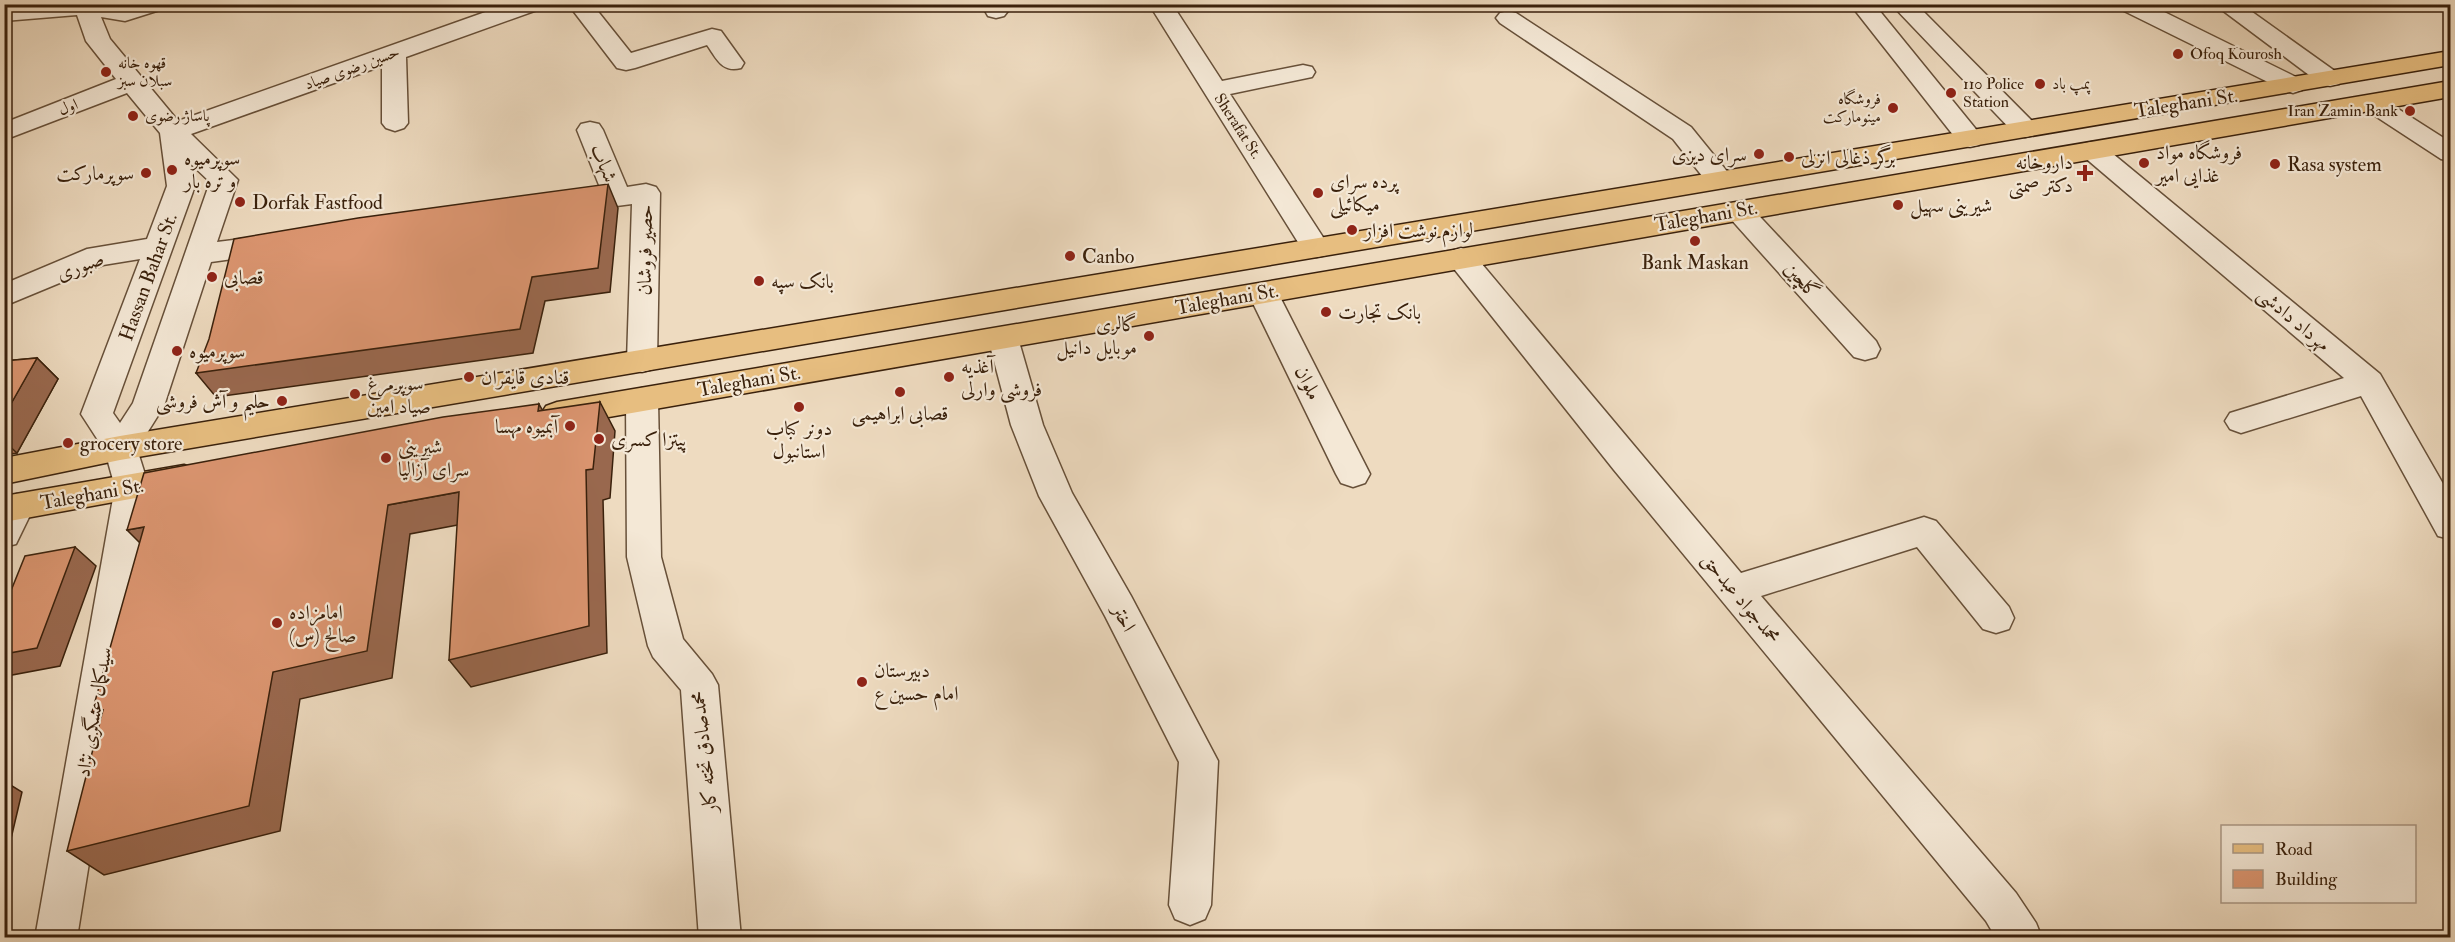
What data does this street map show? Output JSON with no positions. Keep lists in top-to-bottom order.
{
  "streets": {
    "main road": ["Taleghani St."],
    "street": [
      "حسین رضوی صیاد",
      "اول",
      "Sherafat St.",
      "شهاب",
      "حصیر فروشان",
      "صبوری",
      "Hassan Bahar St.",
      "گلچین",
      "مهرداد دادشی",
      "ملوان",
      "محمدجواد عبدحق",
      "اختر",
      "سیدکمال عسگری نژاد",
      "محمدصادق تخته کار"
    ]
  },
  "crossings": [
    ["حسین رضوی صیاد", "Hassan Bahar St."],
    ["Taleghani St.", "Sherafat St."],
    ["Taleghani St.", "حصیر فروشان"],
    ["Taleghani St.", "Hassan Bahar St."],
    ["Taleghani St.", "گلچین"],
    ["Taleghani St.", "مهرداد دادشی"],
    ["Taleghani St.", "ملوان"],
    ["Taleghani St.", "محمدجواد عبدحق"],
    ["Taleghani St.", "اختر"],
    ["Taleghani St.", "سیدکمال عسگری نژاد"],
    ["Taleghani St.", "محمدصادق تخته کار"],
    ["شهاب", "حصیر فروشان"],
    ["صبوری", "Hassan Bahar St."]
  ],
  "places": {
    "other": [
      "Ofoq Kourosh",
      "قهوه خانه سبلان سبز",
      "پمپ باد",
      "110 Police Station",
      "فروشگاه مینومارکت",
      "Iran Zamin Bank",
      "پاساژ رضوی",
      "سرای دیزی",
      "برگر ذغالی انزلی",
      "فروشگاه مواد غذایی امیر",
      "Rasa system",
      "سوپرمیوه و تره بار",
      "سوپرمارکت",
      "پرده سرای میکائیلی",
      "Dorfak Fastfood",
      "شیرینی سهیل",
      "لوازم نوشت افزار",
      "Bank Maskan",
      "Canbo",
      "قصابی",
      "بانک سپه",
      "بانک تجارت",
      "گالری موبایل دانیل",
      "سوپرمیوه",
      "قنادی قایقران",
      "آغذیه فروشی وارلی",
      "قصابی ابراهیمی",
      "سوپرمرغ صیاد امین",
      "حلیم و آش فروشی",
      "دونر کباب استانبول",
      "آبمیوه مهسا",
      "پیتزا کسری",
      "grocery store",
      "شیرینی سرای آزالیا",
      "امامزاده صالح (س)",
      "دبیرستان امام حسین ع"
    ],
    "health": ["داروخانه دکتر صمتی"]
  },
  "legend": ["Road", "Building"]
}
